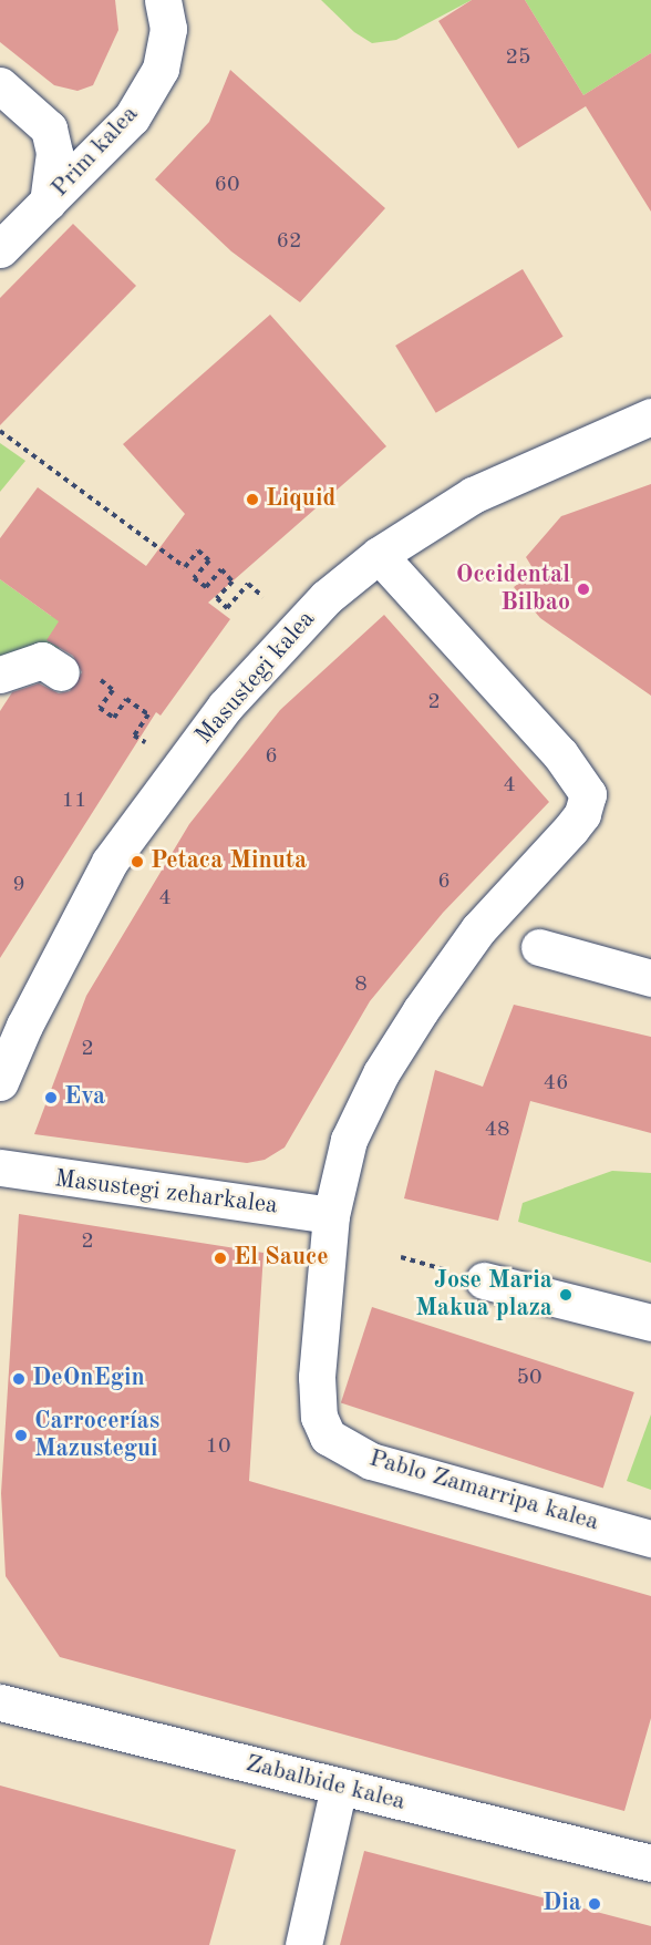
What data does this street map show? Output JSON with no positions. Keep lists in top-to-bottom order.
{
  "streets": {
    "street": [
      "Prim kalea",
      "Masustegi kalea",
      "Masustegi zeharkalea",
      "Pablo Zamarripa kalea",
      "Zabalbide kalea"
    ]
  },
  "crossings": [
    ["Masustegi kalea", "Pablo Zamarripa kalea"],
    ["Masustegi zeharkalea", "Pablo Zamarripa kalea"]
  ],
  "places": [
    "Liquid",
    "Occidental Bilbao",
    "Petaca Minuta",
    "Eva",
    "El Sauce",
    "Jose Maria Makua plaza",
    "DeOnEgin",
    "Carrocerías Mazustegui",
    "Dia"
  ],
  "house_numbers": [
    "25",
    "60",
    "62",
    "2",
    "6",
    "4",
    "11",
    "6",
    "9",
    "4",
    "8",
    "2",
    "46",
    "48",
    "2",
    "50",
    "10"
  ]
}
